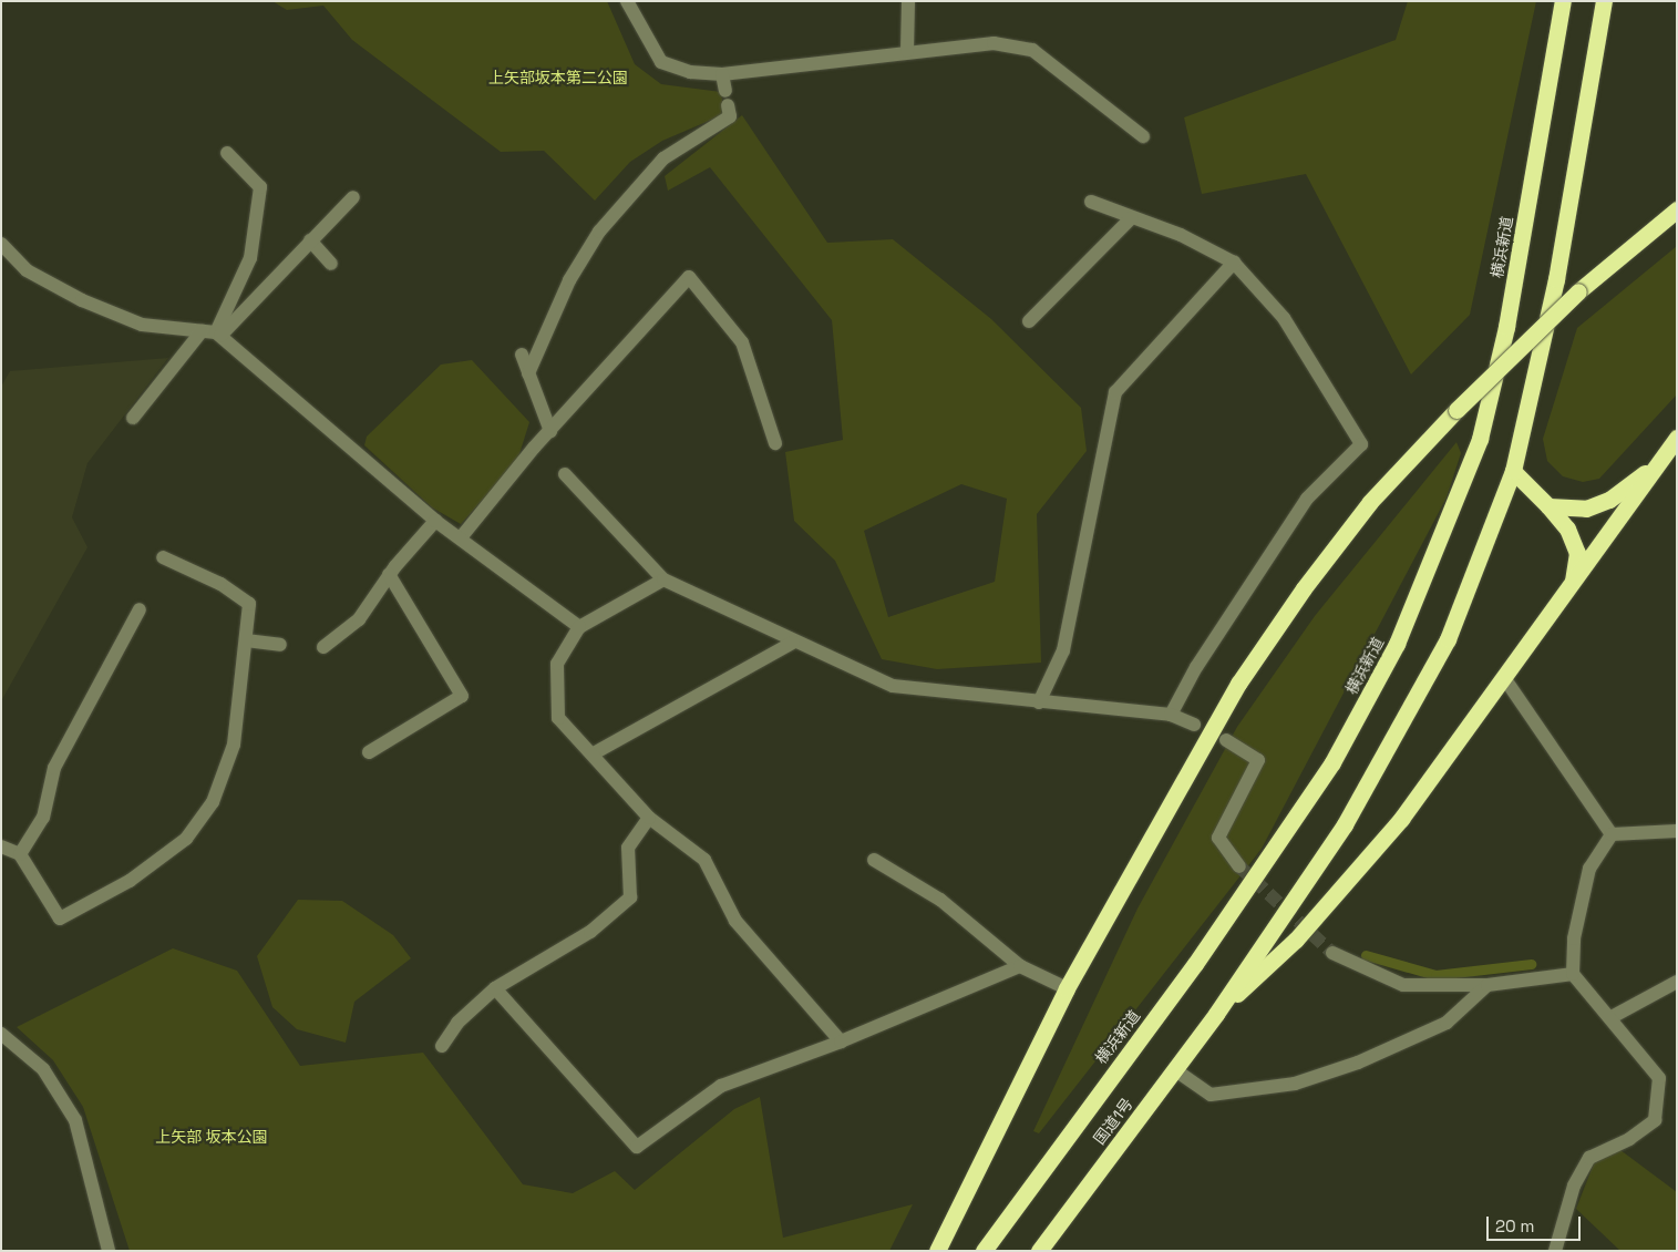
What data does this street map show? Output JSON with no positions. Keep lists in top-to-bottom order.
{
  "streets": {
    "highway": ["横浜新道", "国道1号"]
  },
  "parks": ["上矢部坂本第二公園", "上矢部 坂本公園"],
  "scale_bar": "20 m"
}
